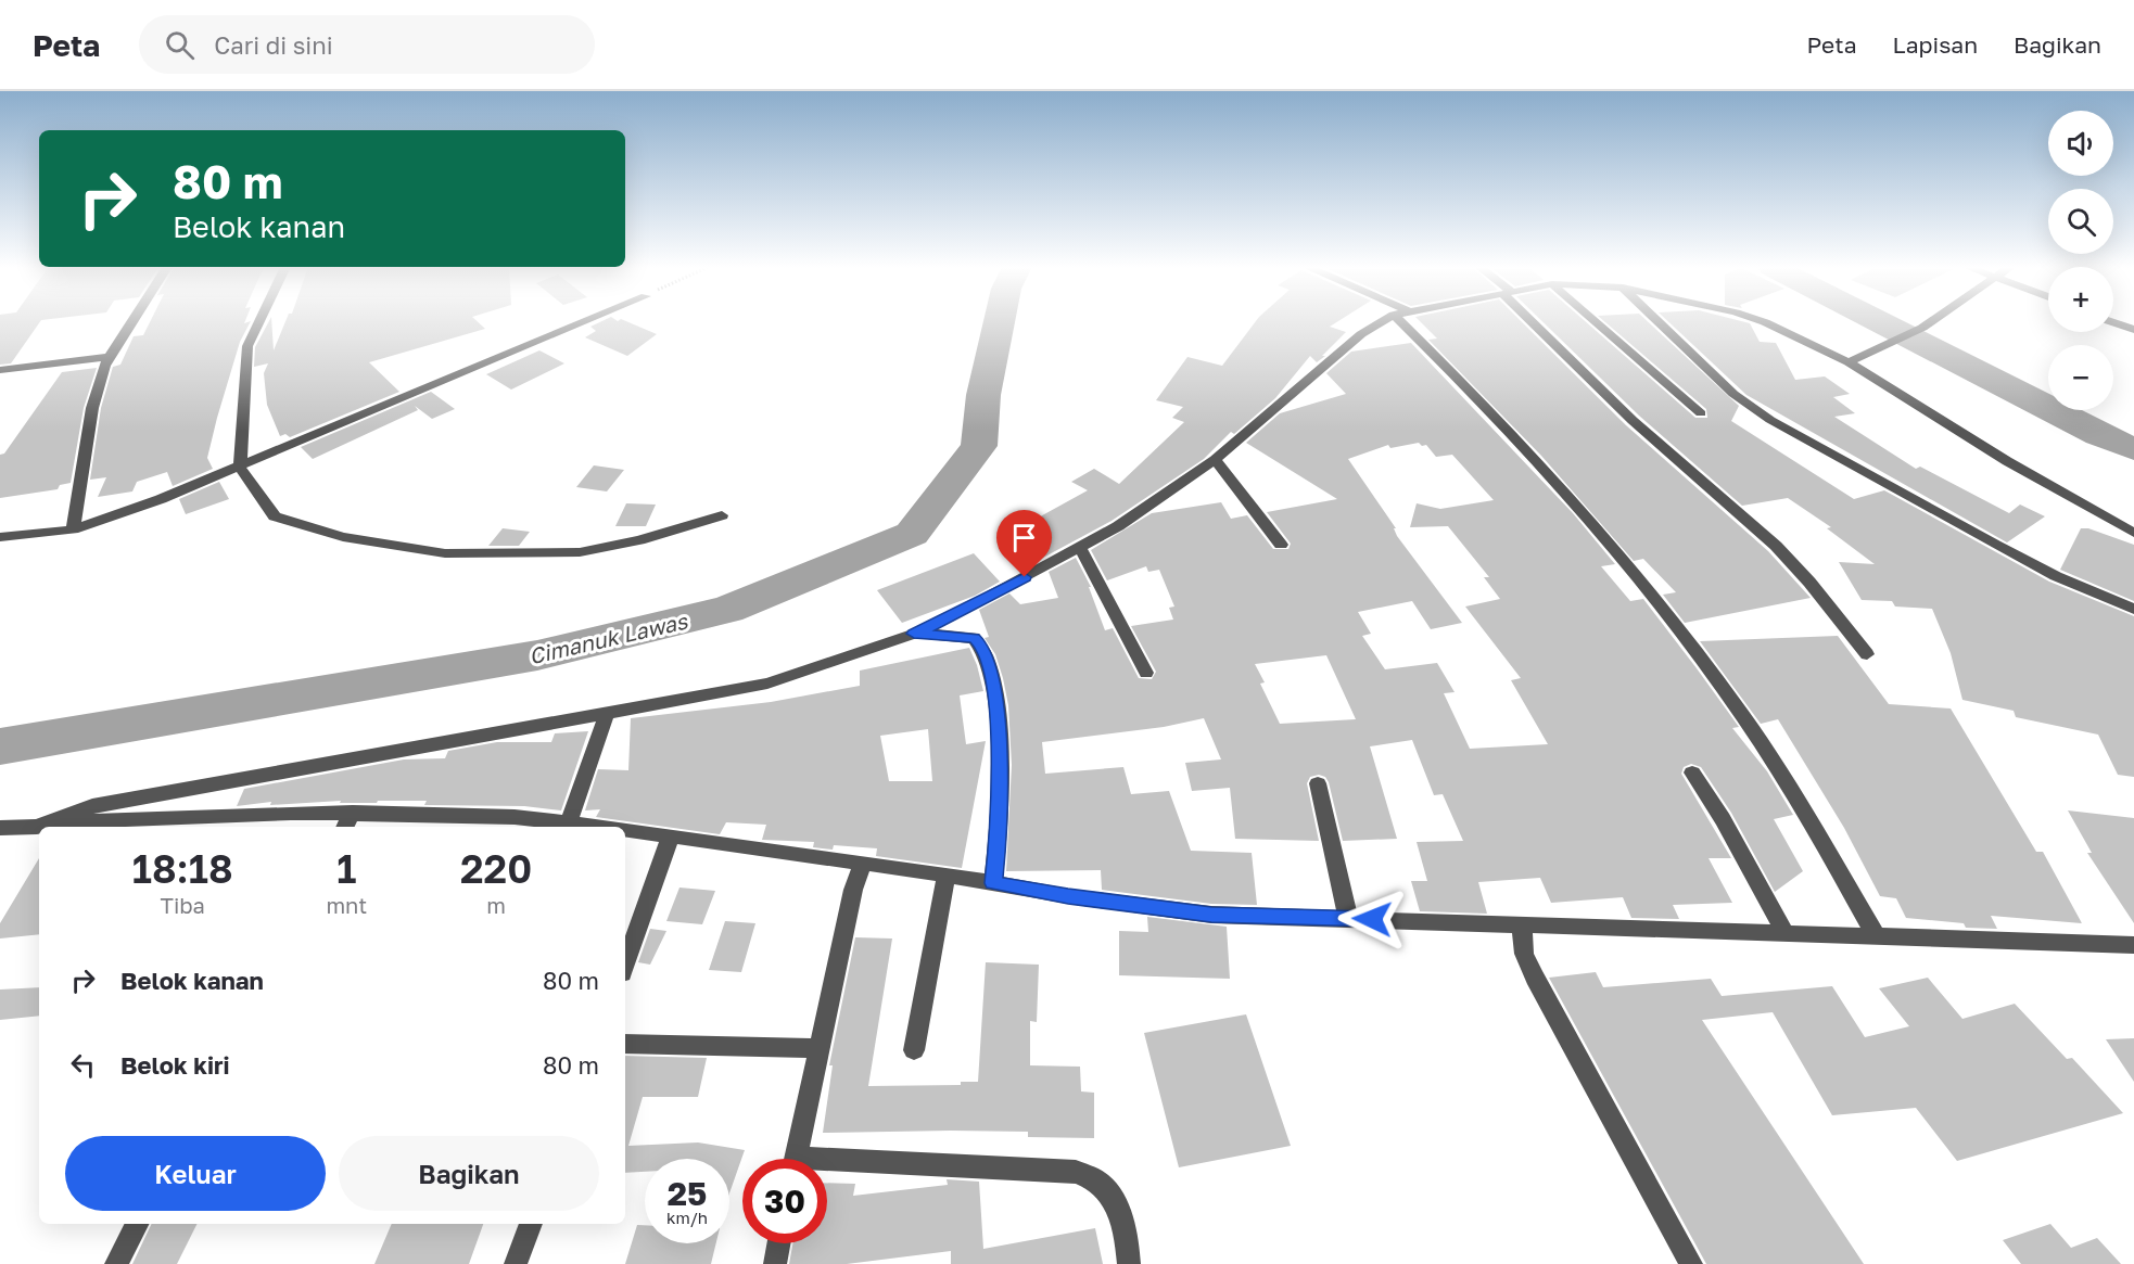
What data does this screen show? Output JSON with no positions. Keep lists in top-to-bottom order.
{
  "water": ["Cimanuk Lawas"],
  "page": {
    "header": "Peta",
    "search": "Cari di sini",
    "nav": ["Peta", "Lapisan", "Bagikan"],
    "map_buttons": ["+", "−"],
    "turn": ["80 m", "Belok kanan"],
    "eta": [
      "18:18",
      "Tiba",
      "1",
      "mnt",
      "220",
      "m"
    ],
    "list": [
      {
        "name": "Belok kanan",
        "value": "80 m"
      },
      {
        "name": "Belok kiri",
        "value": "80 m"
      }
    ],
    "buttons": ["Keluar", "Bagikan"],
    "speed": "25 km/h",
    "limit": "30"
  }
}
